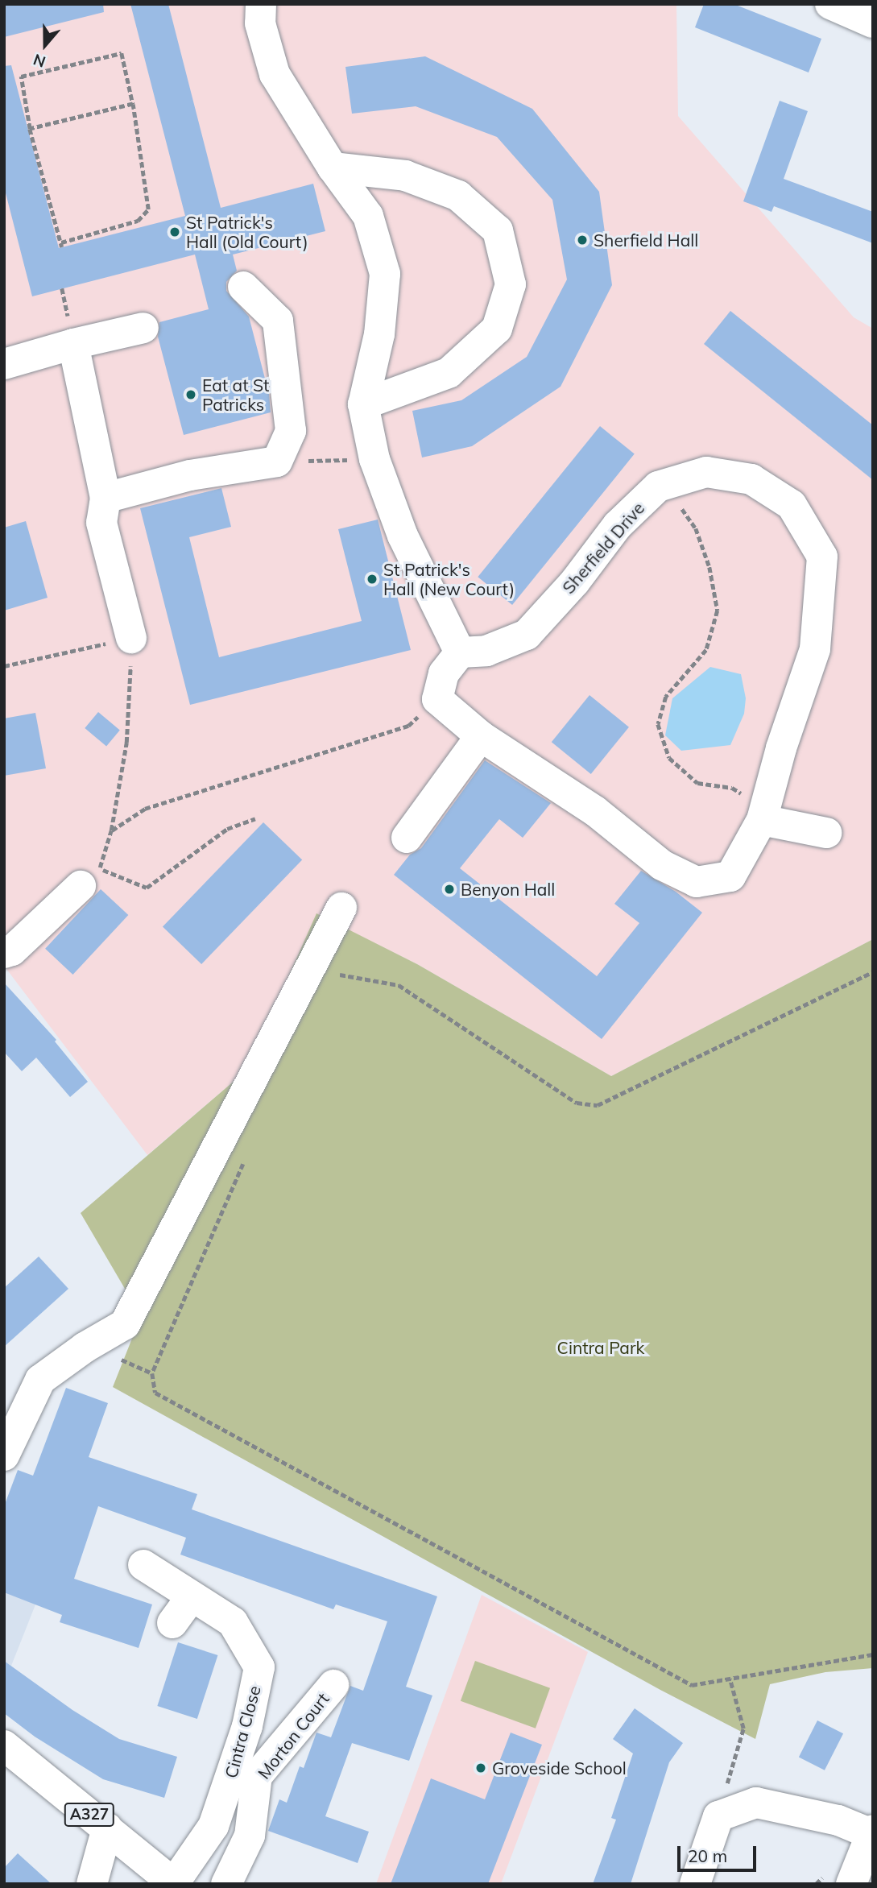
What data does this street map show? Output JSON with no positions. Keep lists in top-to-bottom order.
{
  "streets": {
    "street": [
      "Sherfield Drive",
      "Cintra Close",
      "Morton Court",
      "A327"
    ]
  },
  "crossings": [
    ["Cintra Close", "A327"]
  ],
  "parks": ["Cintra Park"],
  "places": [
    "St Patrick's Hall (Old Court)",
    "Sherfield Hall",
    "Eat at St Patricks",
    "St Patrick's Hall (New Court)",
    "Benyon Hall",
    "Groveside School"
  ],
  "scale_bar": "20 m",
  "north": "bottom"
}
